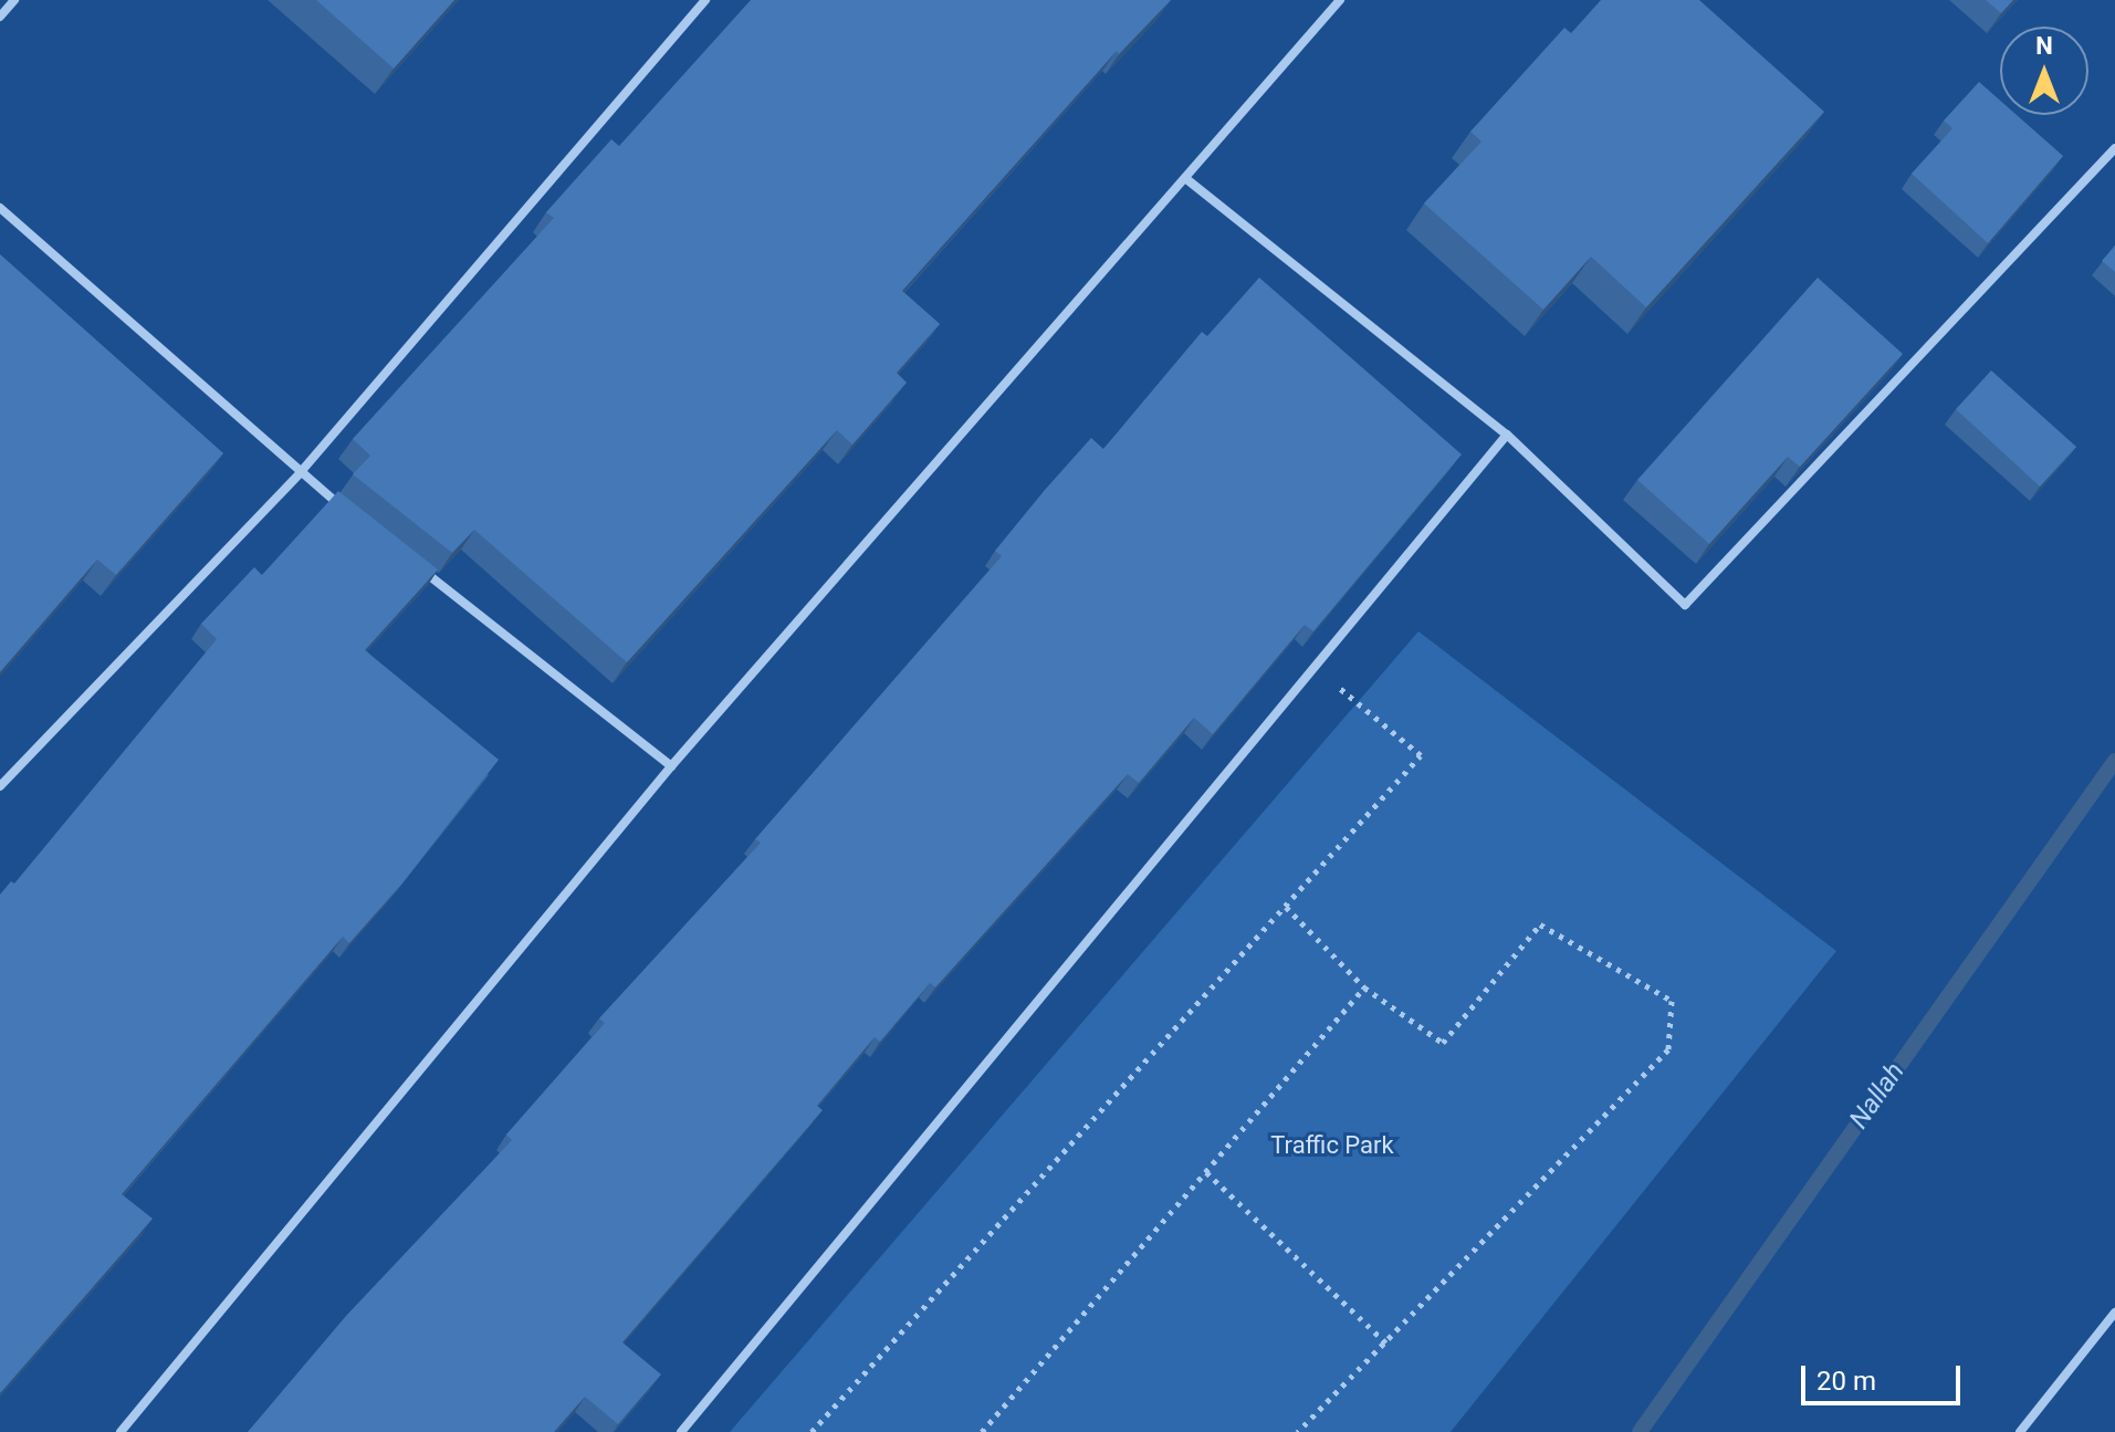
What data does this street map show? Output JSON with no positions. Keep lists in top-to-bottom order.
{
  "water": ["Nallah"],
  "parks": ["Traffic Park"],
  "scale_bar": "20 m",
  "north": "top"
}
